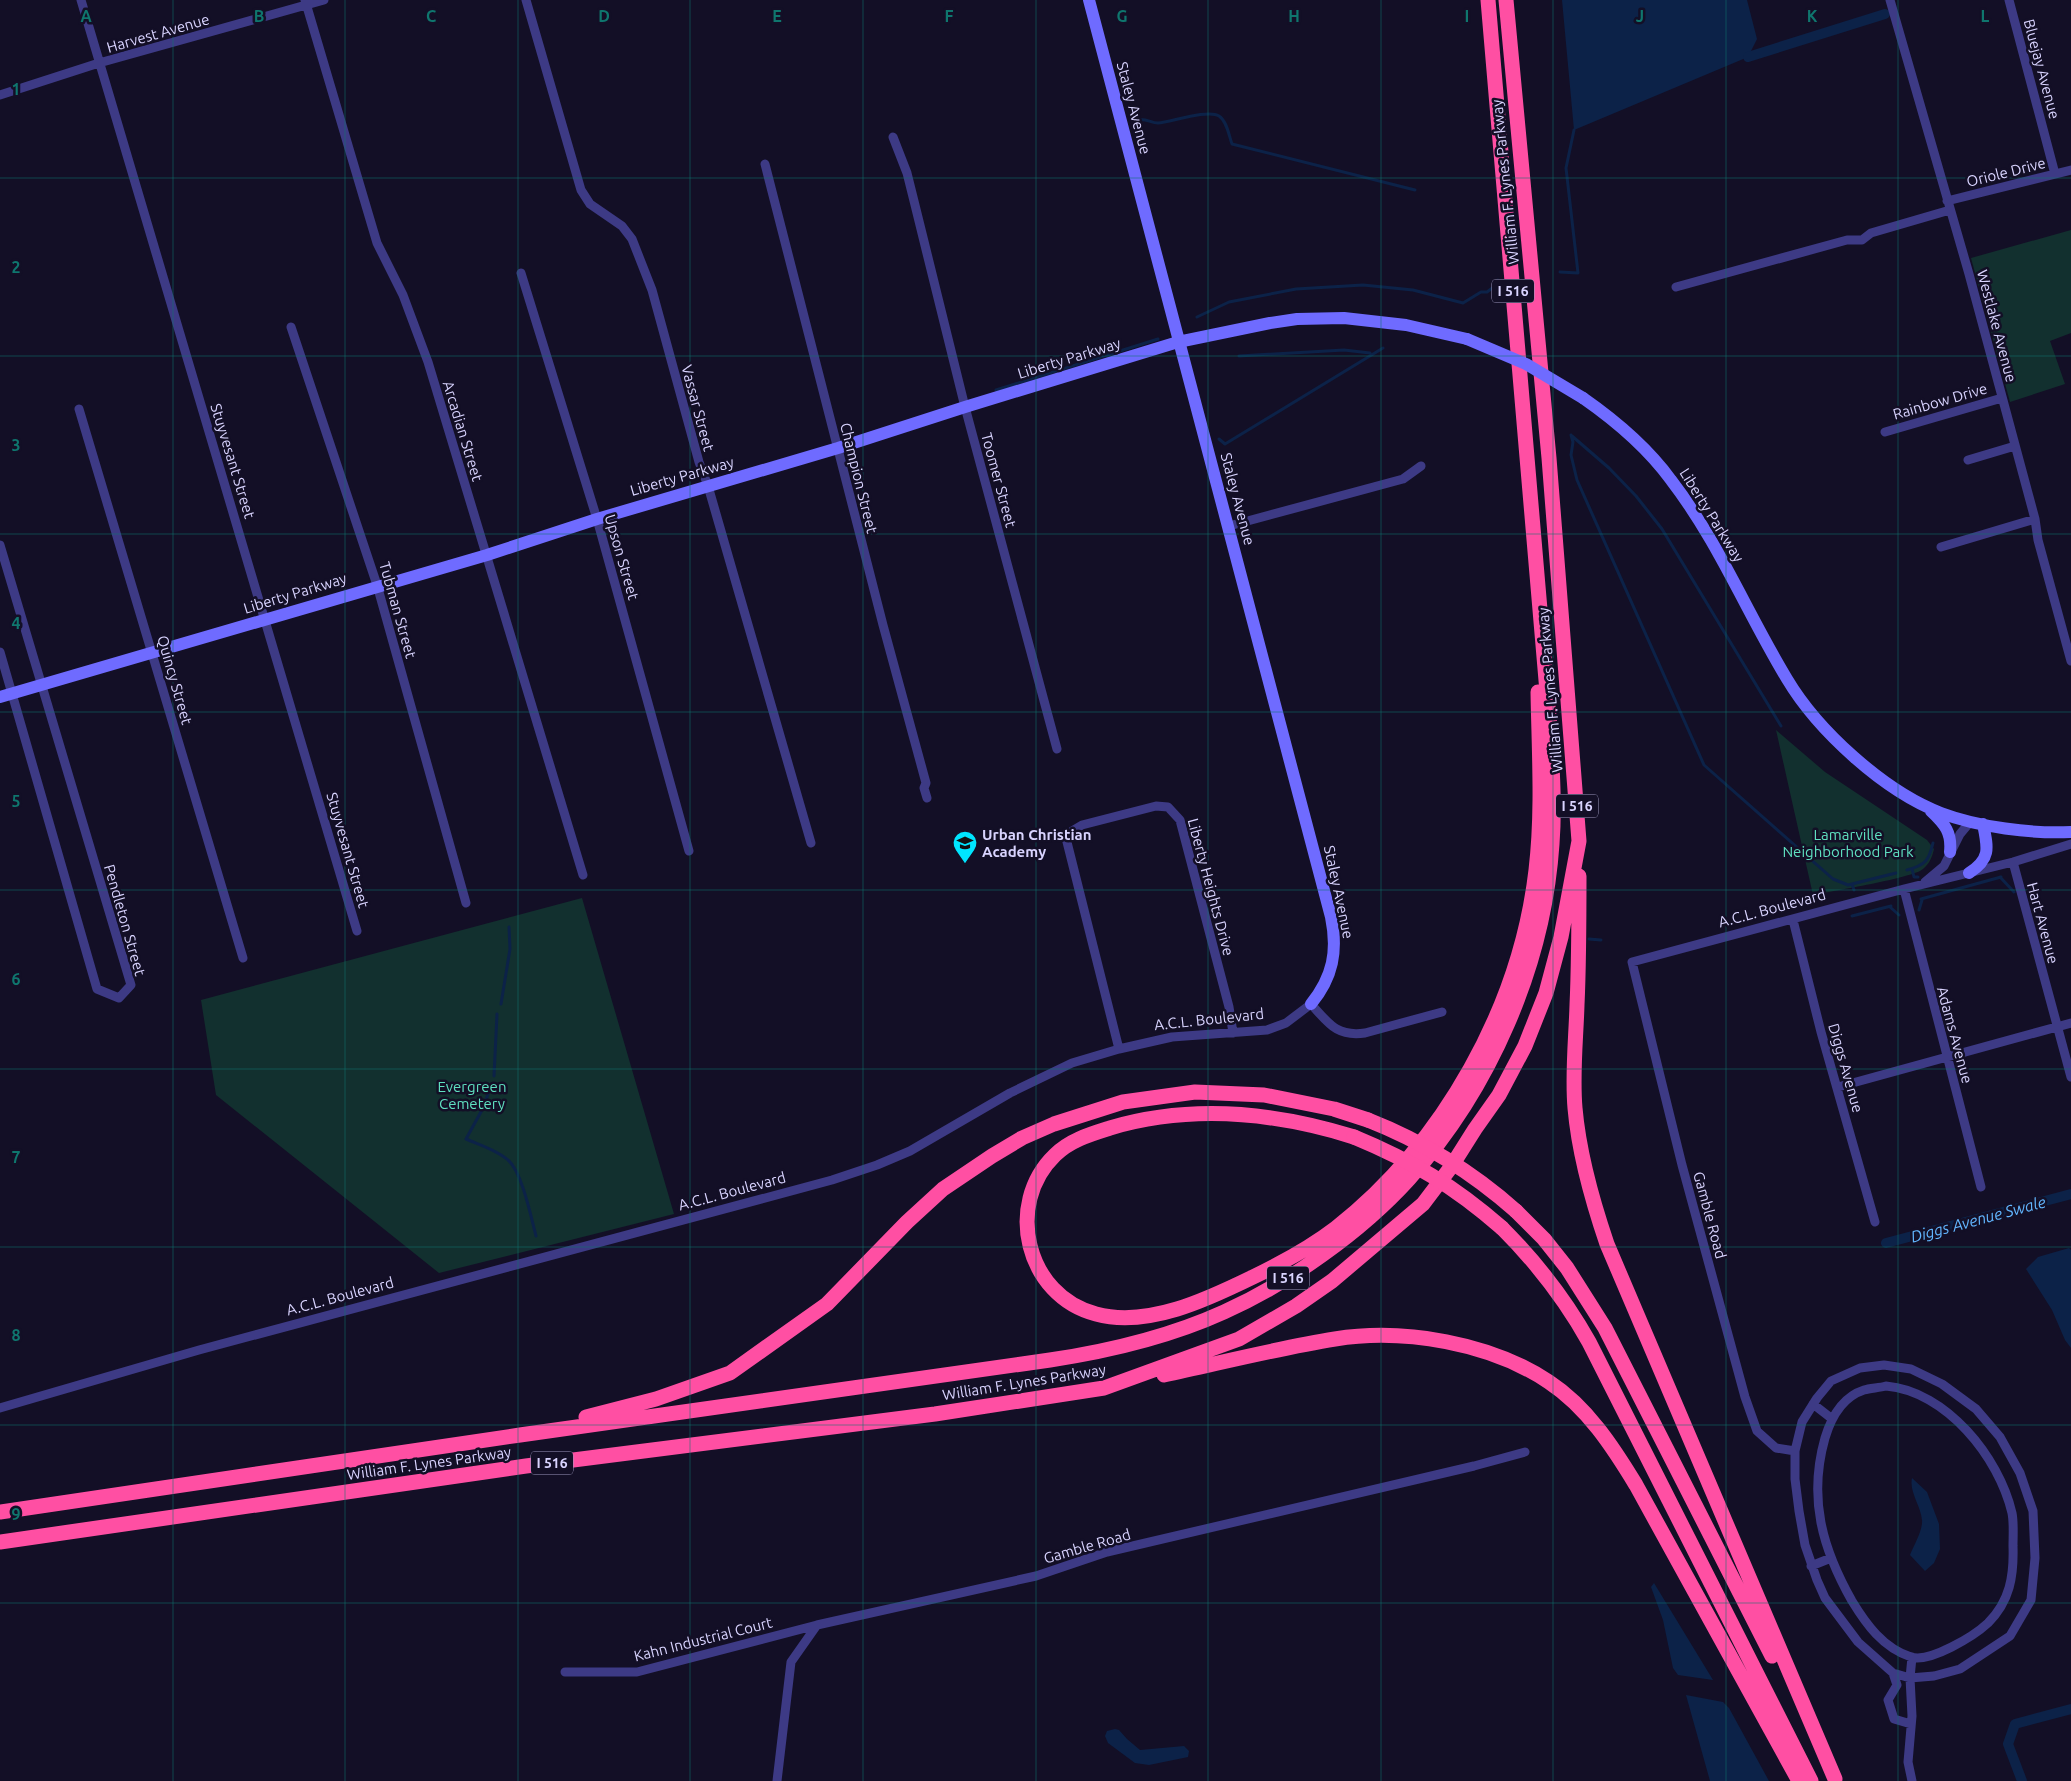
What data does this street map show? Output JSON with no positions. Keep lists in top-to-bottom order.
{
  "streets": {
    "highway": ["William F. Lynes Parkway", "I 516"],
    "street": [
      "Harvest Avenue",
      "Bluejay Avenue",
      "Staley Avenue",
      "Oriole Drive",
      "Westlake Avenue",
      "Liberty Parkway",
      "Rainbow Drive",
      "Vassar Street",
      "Arcadian Street",
      "Stuyvesant Street",
      "Champion Street",
      "Toomer Street",
      "Upson Street",
      "Tubman Street",
      "Quincy Street",
      "Liberty Heights Drive",
      "A.C.L. Boulevard",
      "Pendleton Street",
      "Hart Avenue",
      "Adams Avenue",
      "Diggs Avenue",
      "Gamble Road",
      "Kahn Industrial Court"
    ]
  },
  "crossings": [
    ["Harvest Avenue", "Arcadian Street"],
    ["Harvest Avenue", "Stuyvesant Street"],
    ["Bluejay Avenue", "Oriole Drive"],
    ["Staley Avenue", "Liberty Parkway"],
    ["Staley Avenue", "A.C.L. Boulevard"],
    ["Oriole Drive", "Westlake Avenue"],
    ["Westlake Avenue", "Rainbow Drive"],
    ["Liberty Parkway", "Vassar Street"],
    ["Liberty Parkway", "Arcadian Street"],
    ["Liberty Parkway", "Stuyvesant Street"],
    ["Liberty Parkway", "Champion Street"],
    ["Liberty Parkway", "Toomer Street"],
    ["Liberty Parkway", "Upson Street"],
    ["Liberty Parkway", "Tubman Street"],
    ["Liberty Parkway", "Quincy Street"],
    ["Liberty Parkway", "A.C.L. Boulevard"],
    ["Liberty Parkway", "Pendleton Street"],
    ["Liberty Heights Drive", "A.C.L. Boulevard"],
    ["A.C.L. Boulevard", "Hart Avenue"],
    ["A.C.L. Boulevard", "Adams Avenue"],
    ["A.C.L. Boulevard", "Diggs Avenue"],
    ["A.C.L. Boulevard", "Gamble Road"],
    ["Gamble Road", "Kahn Industrial Court"]
  ],
  "water": ["Diggs Avenue Swale"],
  "parks": ["Lamarville Neighborhood Park", "Evergreen Cemetery"],
  "places": {
    "school or university": ["Urban Christian Academy"]
  },
  "grid": {
    "columns": [
      "A",
      "B",
      "C",
      "D",
      "E",
      "F",
      "G",
      "H",
      "I",
      "J",
      "K",
      "L"
    ],
    "rows": [
      "1",
      "2",
      "3",
      "4",
      "5",
      "6",
      "7",
      "8",
      "9"
    ]
  }
}
